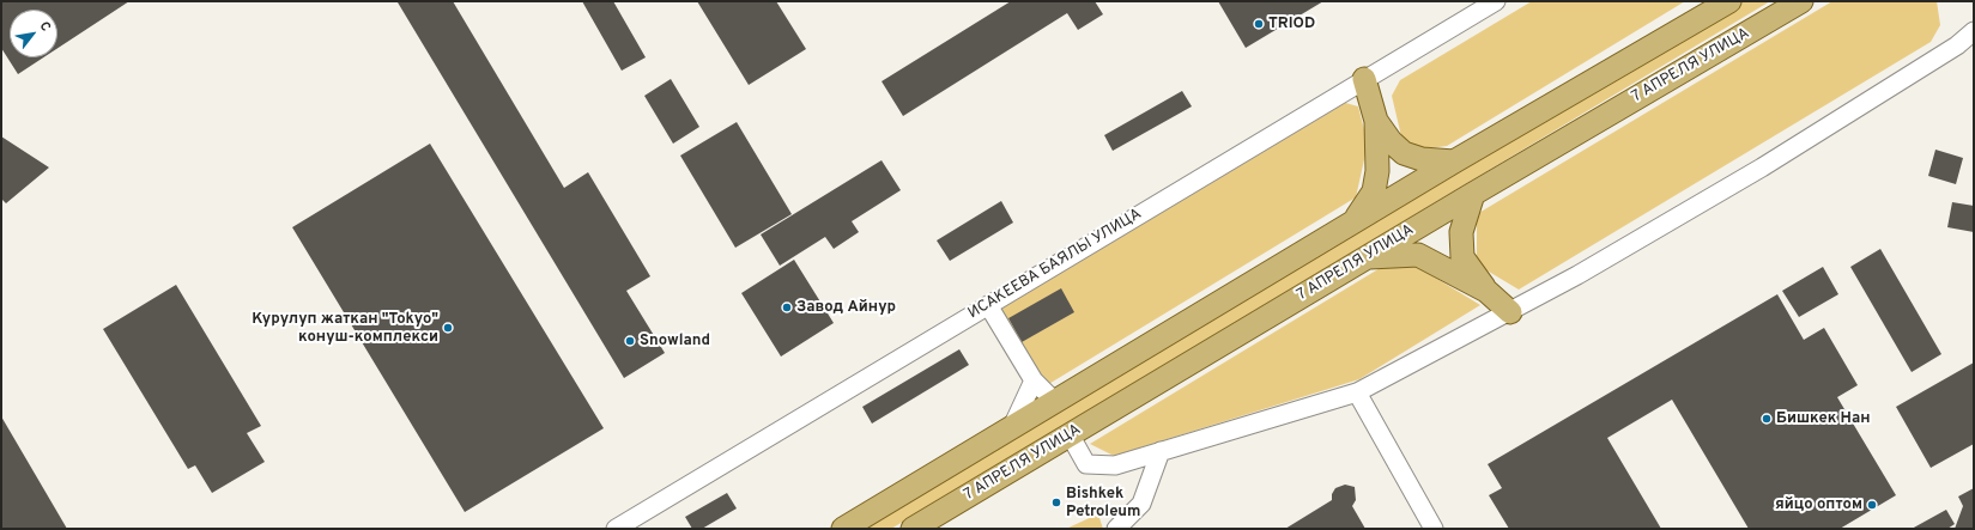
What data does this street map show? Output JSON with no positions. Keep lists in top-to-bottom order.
{
  "streets": {
    "main road": ["7 АПРЕЛЯ УЛИЦА"],
    "street": ["ИСАКЕЕВА БАЯЛЫ УЛИЦА"]
  },
  "places": [
    "TRIOD",
    "Завод Айнур",
    "Курулуп жаткан \"Tokyo\" конуш-комплекси",
    "Snowland",
    "Бишкек Нан",
    "Bishkek Petroleum",
    "яйцо оптом"
  ],
  "north": "top right"
}
